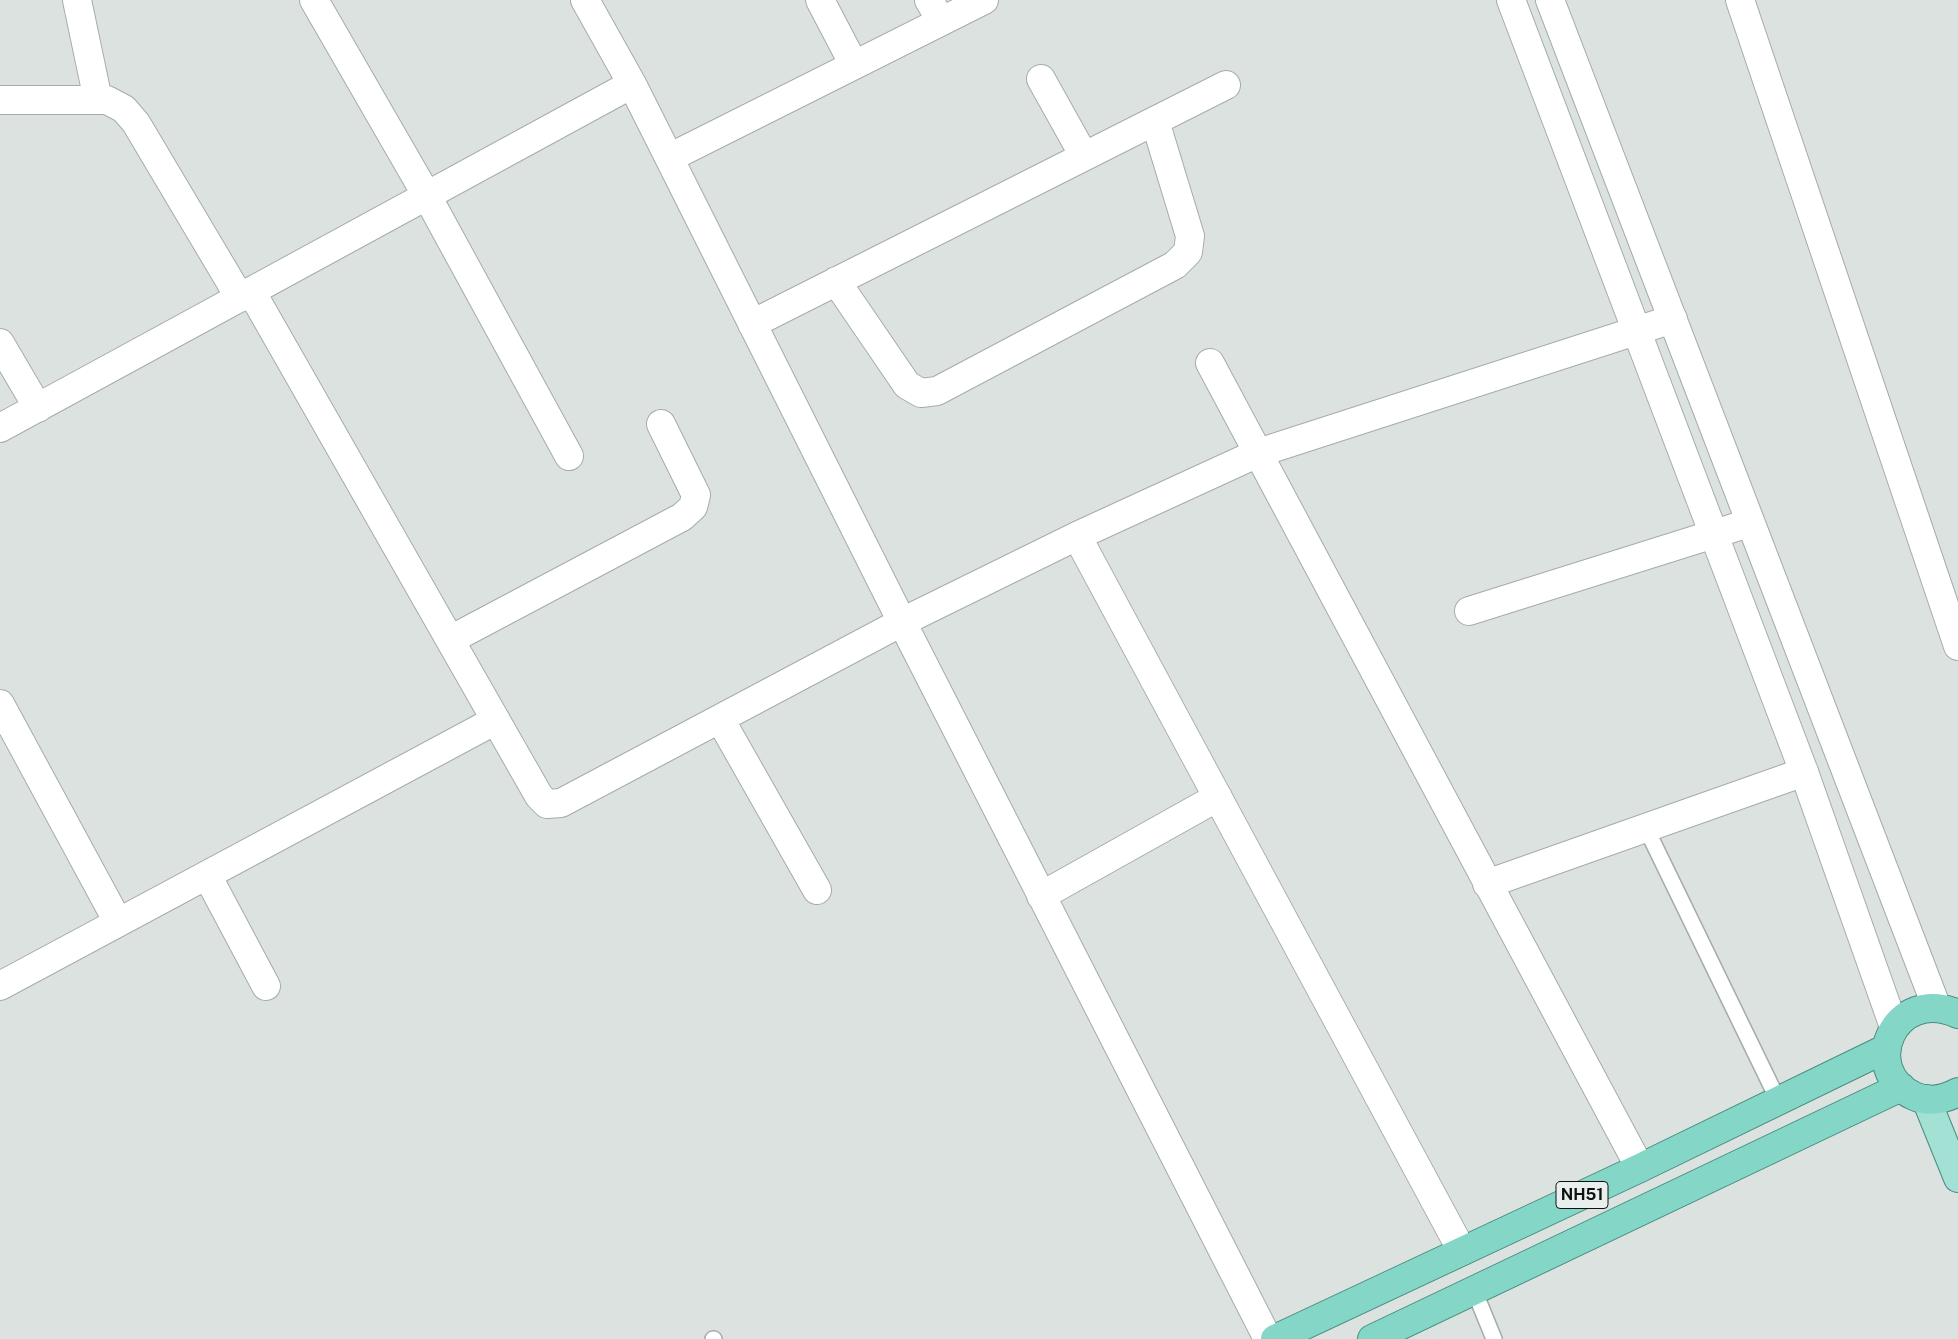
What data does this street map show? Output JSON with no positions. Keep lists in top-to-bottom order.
{
  "streets": {
    "highway": ["NH51"]
  }
}
